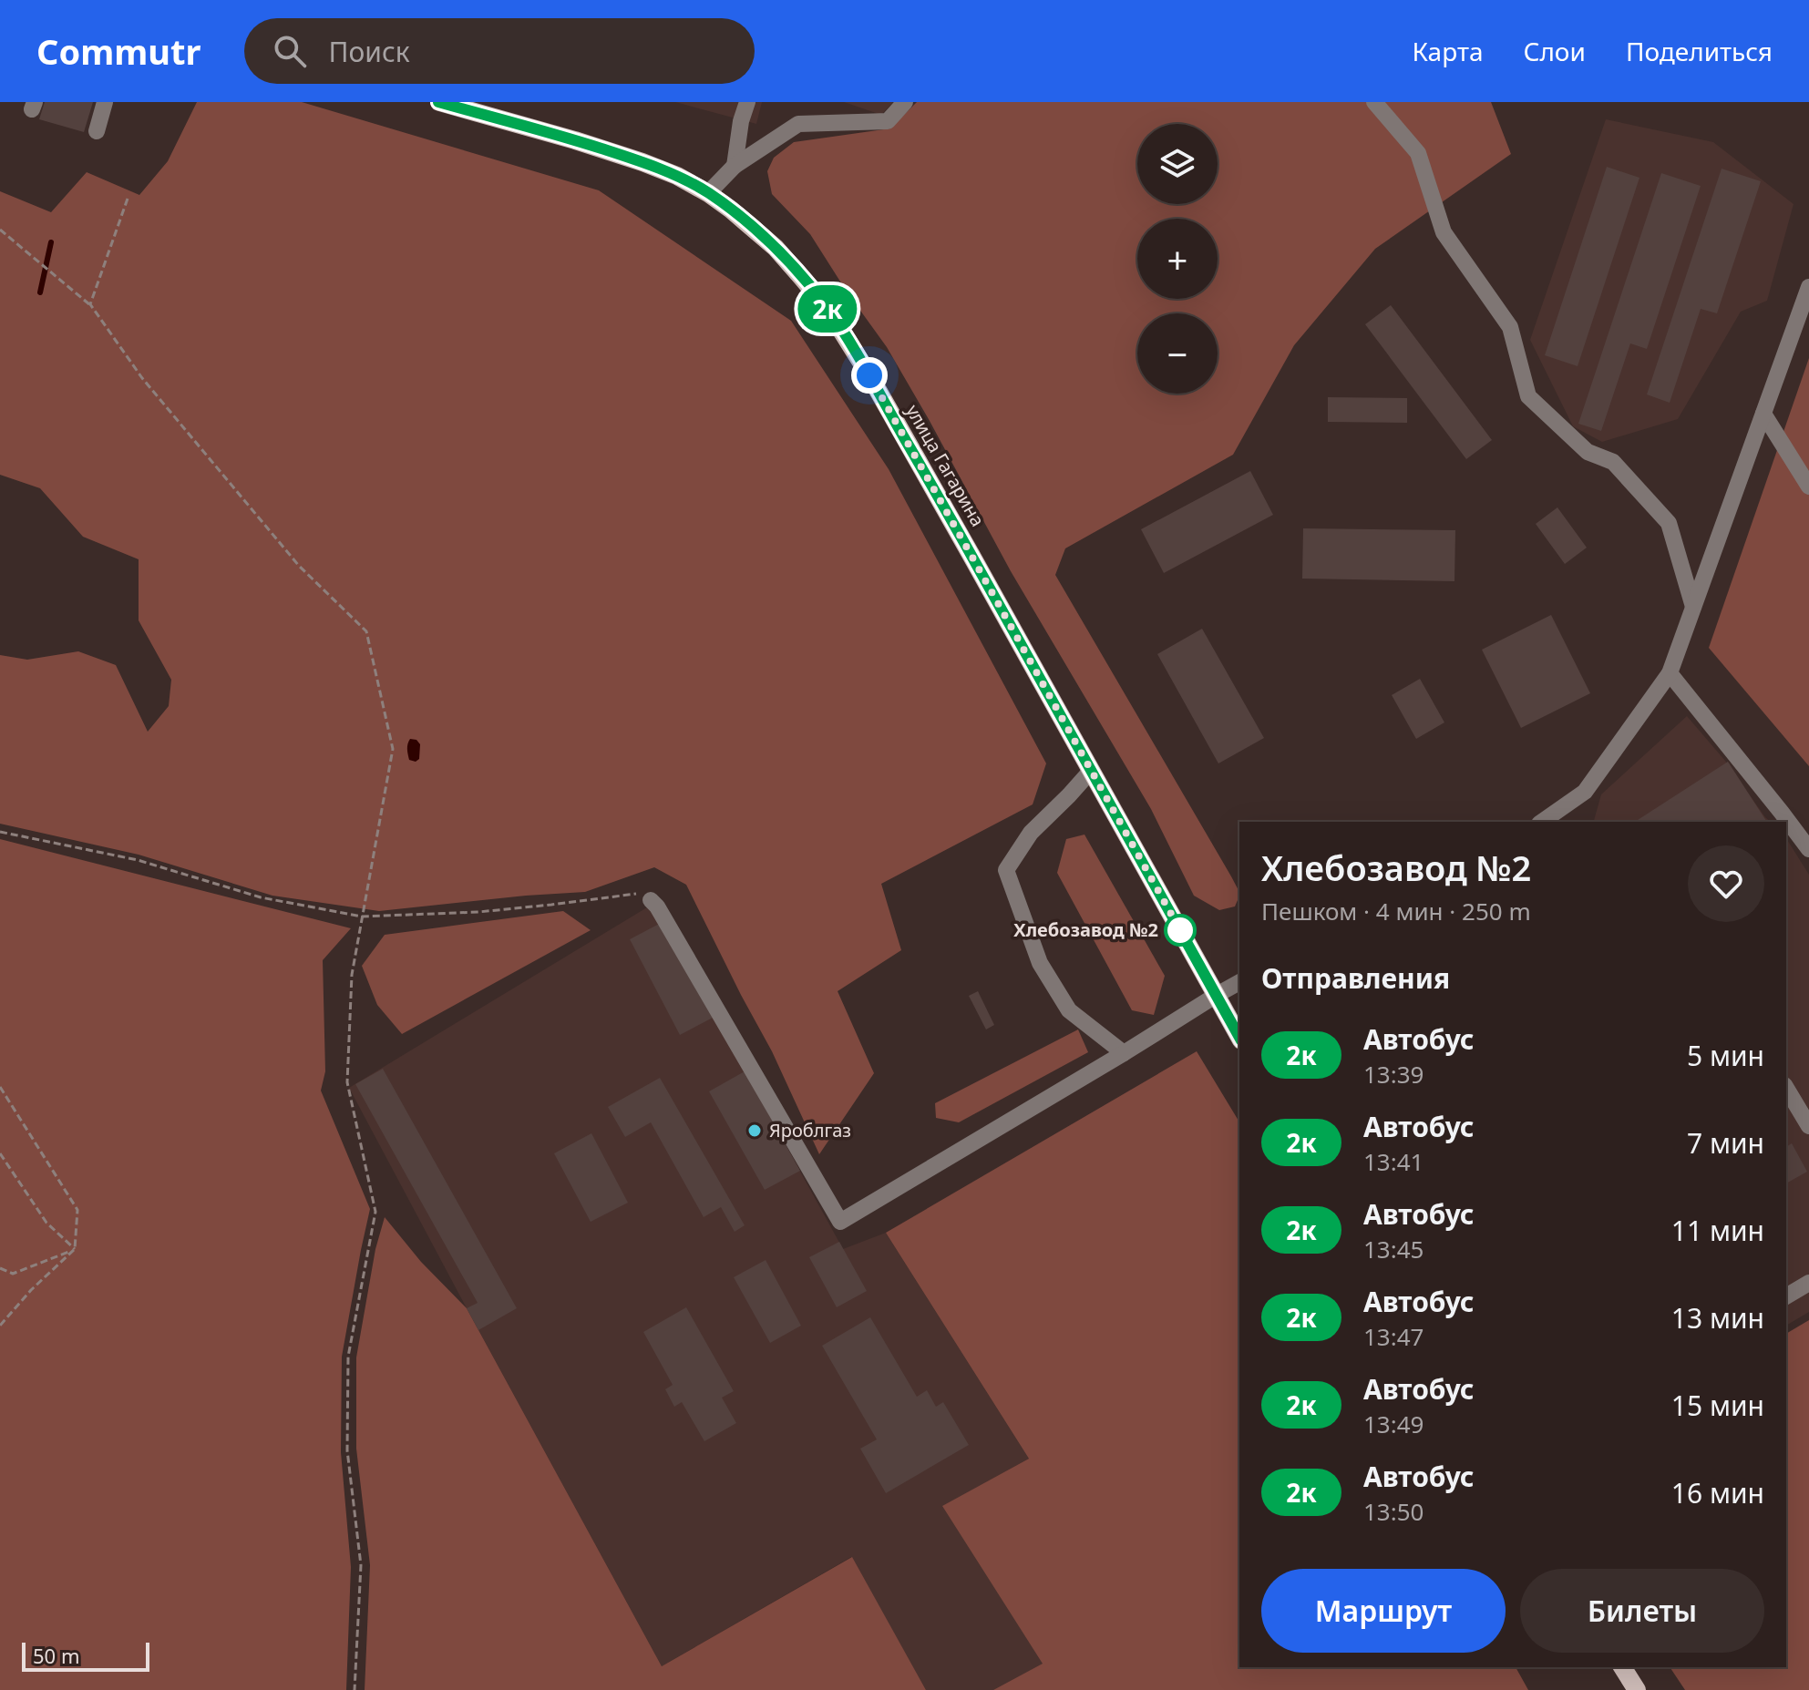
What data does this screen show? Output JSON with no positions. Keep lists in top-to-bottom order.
{
  "streets": {
    "main road": ["улица Гагарина"]
  },
  "places": ["Хлебозавод №2", "Яроблгаз"],
  "lines": ["bus line 2к"],
  "scale_bar": "50 m",
  "page": {
    "header": "Commutr",
    "search": "Поиск",
    "nav": ["Карта", "Слои", "Поделиться"],
    "on_map": "2к",
    "map_buttons": ["+", "−"],
    "heading": [
      ["Хлебозавод №2", "Пешком · 4 мин · 250 m"],
      "Отправления"
    ],
    "list": [
      {
        "mark": "2к",
        "name": "Автобус",
        "note": "13:39",
        "value": "5 мин"
      },
      {
        "mark": "2к",
        "name": "Автобус",
        "note": "13:41",
        "value": "7 мин"
      },
      {
        "mark": "2к",
        "name": "Автобус",
        "note": "13:45",
        "value": "11 мин"
      },
      {
        "mark": "2к",
        "name": "Автобус",
        "note": "13:47",
        "value": "13 мин"
      },
      {
        "mark": "2к",
        "name": "Автобус",
        "note": "13:49",
        "value": "15 мин"
      },
      {
        "mark": "2к",
        "name": "Автобус",
        "note": "13:50",
        "value": "16 мин"
      }
    ],
    "buttons": ["Маршрут", "Билеты"],
    "scale": "50 m"
  }
}
